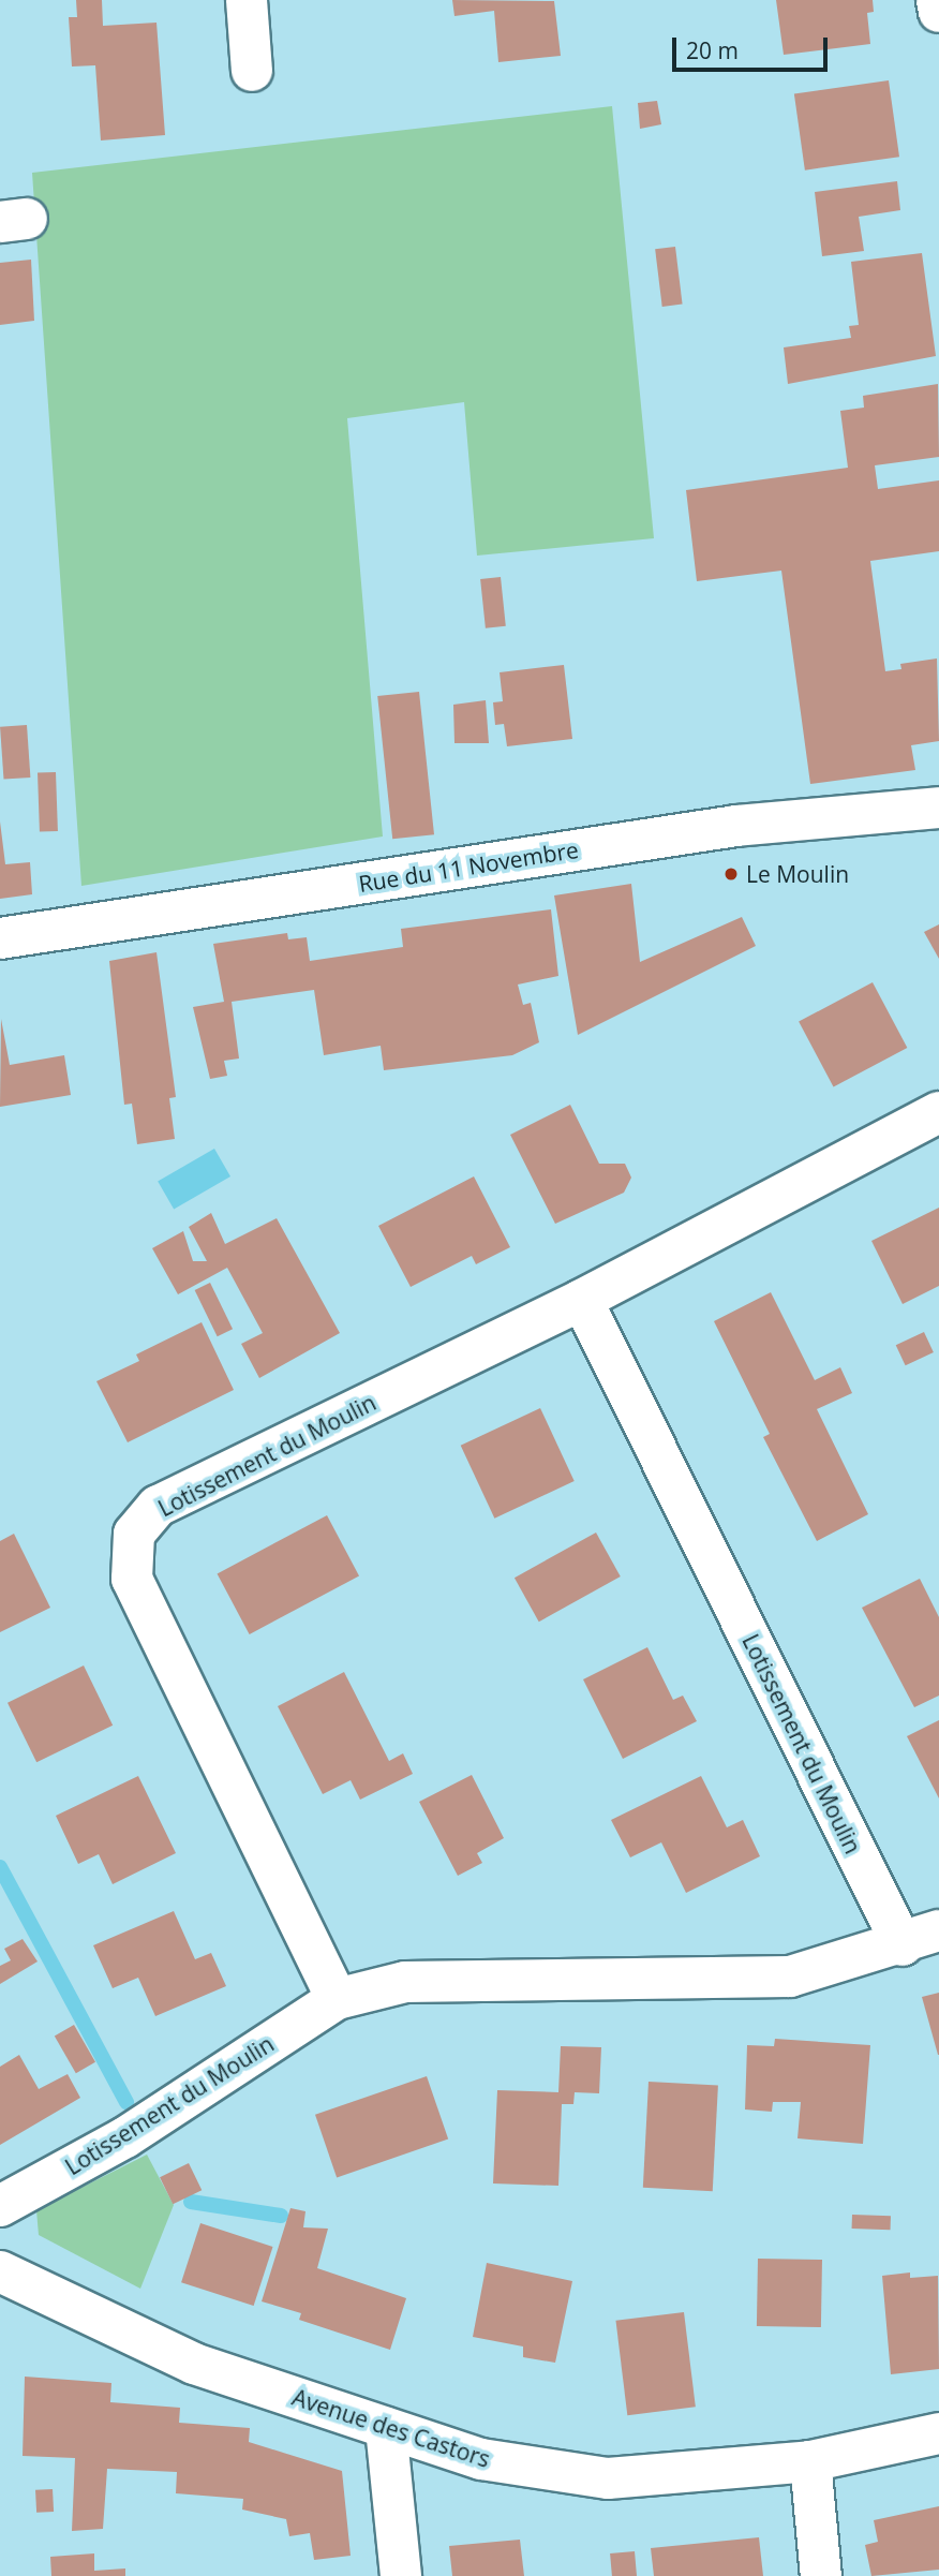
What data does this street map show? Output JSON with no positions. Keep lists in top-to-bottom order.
{
  "streets": {
    "street": ["Rue du 11 Novembre", "Lotissement du Moulin", "Avenue des Castors"]
  },
  "places": ["Le Moulin"],
  "scale_bar": "20 m"
}
